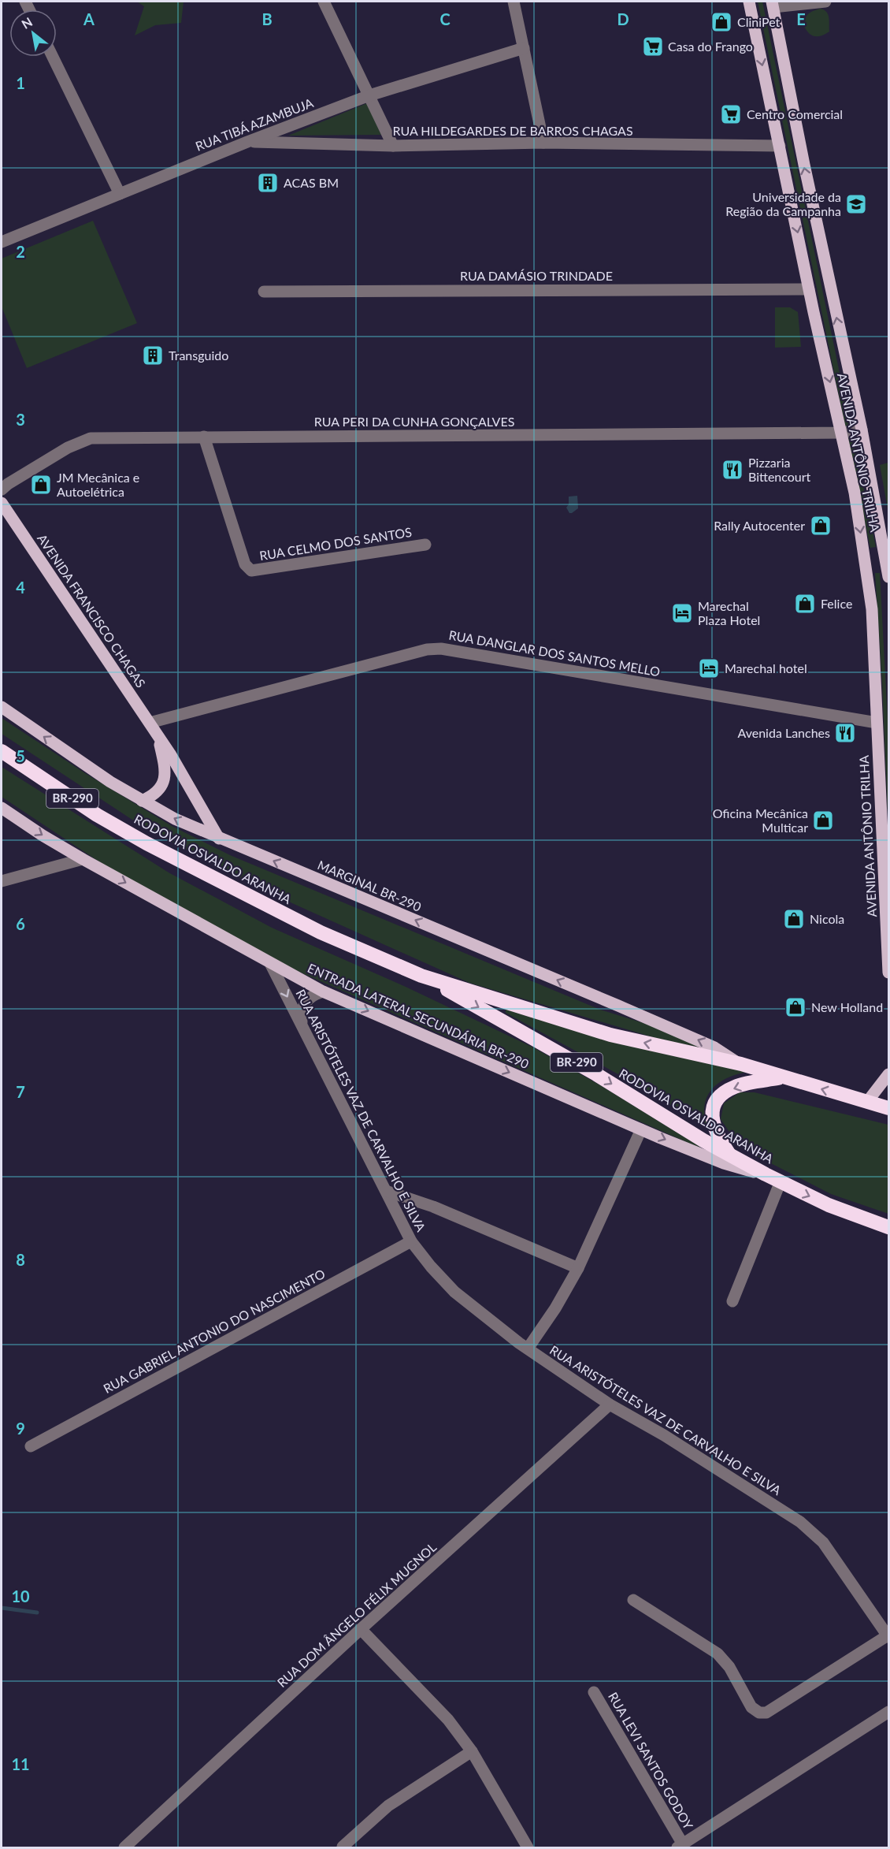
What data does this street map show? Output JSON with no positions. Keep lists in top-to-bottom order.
{
  "streets": {
    "highway": ["BR-290", "RODOVIA OSVALDO ARANHA"],
    "main road": [
      "AVENIDA ANTÔNIO TRILHA",
      "AVENIDA FRANCISCO CHAGAS",
      "MARGINAL BR-290",
      "ENTRADA LATERAL SECUNDÁRIA BR-290"
    ],
    "street": [
      "RUA TIBÁ AZAMBUJA",
      "RUA HILDEGARDES DE BARROS CHAGAS",
      "RUA DAMÁSIO TRINDADE",
      "RUA PERI DA CUNHA GONÇALVES",
      "RUA CELMO DOS SANTOS",
      "RUA DANGLAR DOS SANTOS MELLO",
      "RUA ARISTÓTELES VAZ DE CARVALHO E SILVA",
      "RUA GABRIEL ANTONIO DO NASCIMENTO",
      "RUA DOM ÂNGELO FÉLIX MUGNOL",
      "RUA LEVI SANTOS GODOY"
    ]
  },
  "crossings": [
    ["RUA TIBÁ AZAMBUJA", "RUA HILDEGARDES DE BARROS CHAGAS"],
    ["RUA HILDEGARDES DE BARROS CHAGAS", "AVENIDA ANTÔNIO TRILHA"],
    ["RUA DAMÁSIO TRINDADE", "AVENIDA ANTÔNIO TRILHA"],
    ["RUA PERI DA CUNHA GONÇALVES", "AVENIDA ANTÔNIO TRILHA"],
    ["RUA PERI DA CUNHA GONÇALVES", "RUA CELMO DOS SANTOS"],
    ["AVENIDA ANTÔNIO TRILHA", "RUA DANGLAR DOS SANTOS MELLO"],
    ["AVENIDA FRANCISCO CHAGAS", "RUA DANGLAR DOS SANTOS MELLO"],
    ["AVENIDA FRANCISCO CHAGAS", "MARGINAL BR-290"],
    ["BR-290", "RODOVIA OSVALDO ARANHA"],
    ["RODOVIA OSVALDO ARANHA", "MARGINAL BR-290"],
    ["RODOVIA OSVALDO ARANHA", "ENTRADA LATERAL SECUNDÁRIA BR-290"],
    ["ENTRADA LATERAL SECUNDÁRIA BR-290", "RUA ARISTÓTELES VAZ DE CARVALHO E SILVA"],
    ["RUA ARISTÓTELES VAZ DE CARVALHO E SILVA", "RUA GABRIEL ANTONIO DO NASCIMENTO"],
    ["RUA ARISTÓTELES VAZ DE CARVALHO E SILVA", "RUA DOM ÂNGELO FÉLIX MUGNOL"]
  ],
  "one_way": ["MARGINAL BR-290", "ENTRADA LATERAL SECUNDÁRIA BR-290"],
  "places": {
    "shop": [
      "CliniPet",
      "JM Mecânica e Autoelétrica",
      "Rally Autocenter",
      "Felice",
      "Oficina Mecânica Multicar",
      "Nicola",
      "New Holland"
    ],
    "supermarket": ["Casa do Frango", "Centro Comercial"],
    "building": ["ACAS BM", "Transguido"],
    "school or university": ["Universidade da Região da Campanha"],
    "restaurant": ["Pizzaria Bittencourt", "Avenida Lanches"],
    "hotel": ["Marechal Plaza Hotel", "Marechal hotel"]
  },
  "north": "top left",
  "grid": {
    "columns": [
      "A",
      "B",
      "C",
      "D",
      "E"
    ],
    "rows": [
      "1",
      "2",
      "3",
      "4",
      "5",
      "6",
      "7",
      "8",
      "9",
      "10",
      "11"
    ]
  }
}
